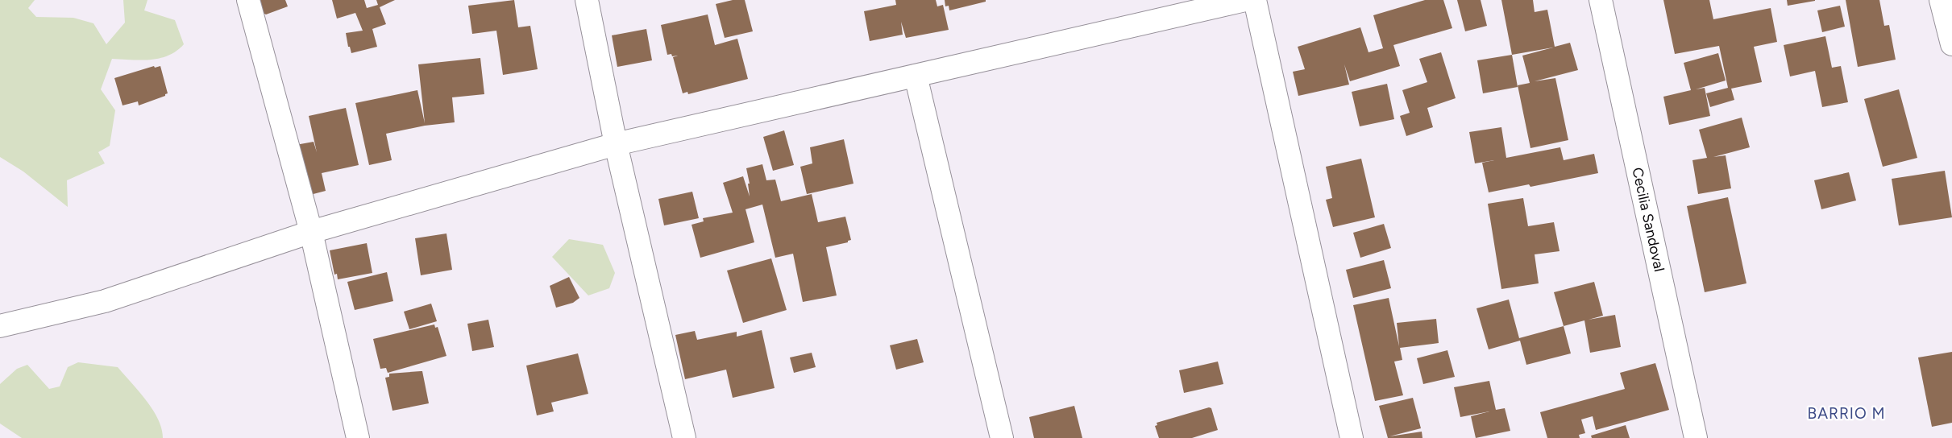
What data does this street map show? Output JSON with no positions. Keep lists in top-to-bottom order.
{
  "streets": {
    "street": ["Cecilia Sandoval"]
  },
  "districts": ["BARRIO M"]
}
